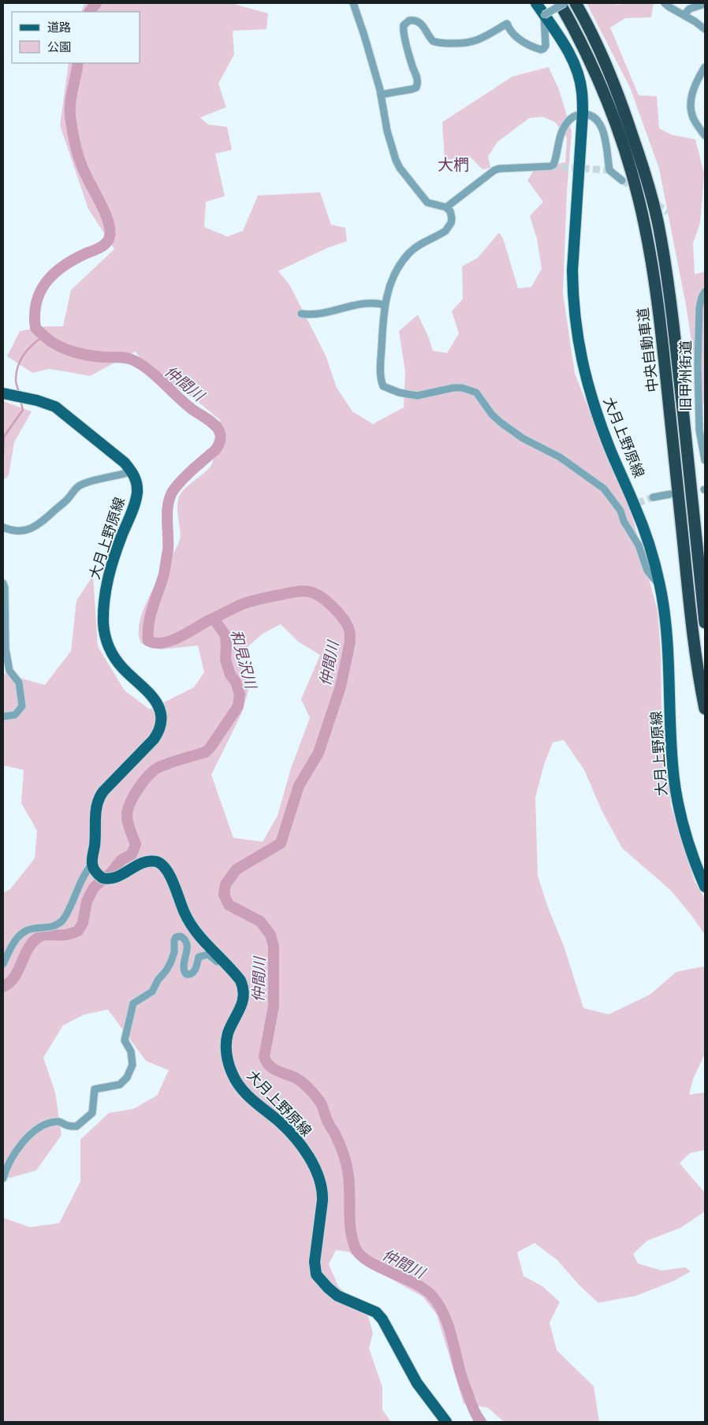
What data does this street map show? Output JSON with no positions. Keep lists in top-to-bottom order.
{
  "streets": {
    "highway": ["中央自動車道"],
    "main road": ["大月上野原線"],
    "street": ["旧甲州街道"]
  },
  "districts": ["大椚"],
  "water": ["仲間川", "和見沢川"],
  "legend": ["道路", "公園"]
}
